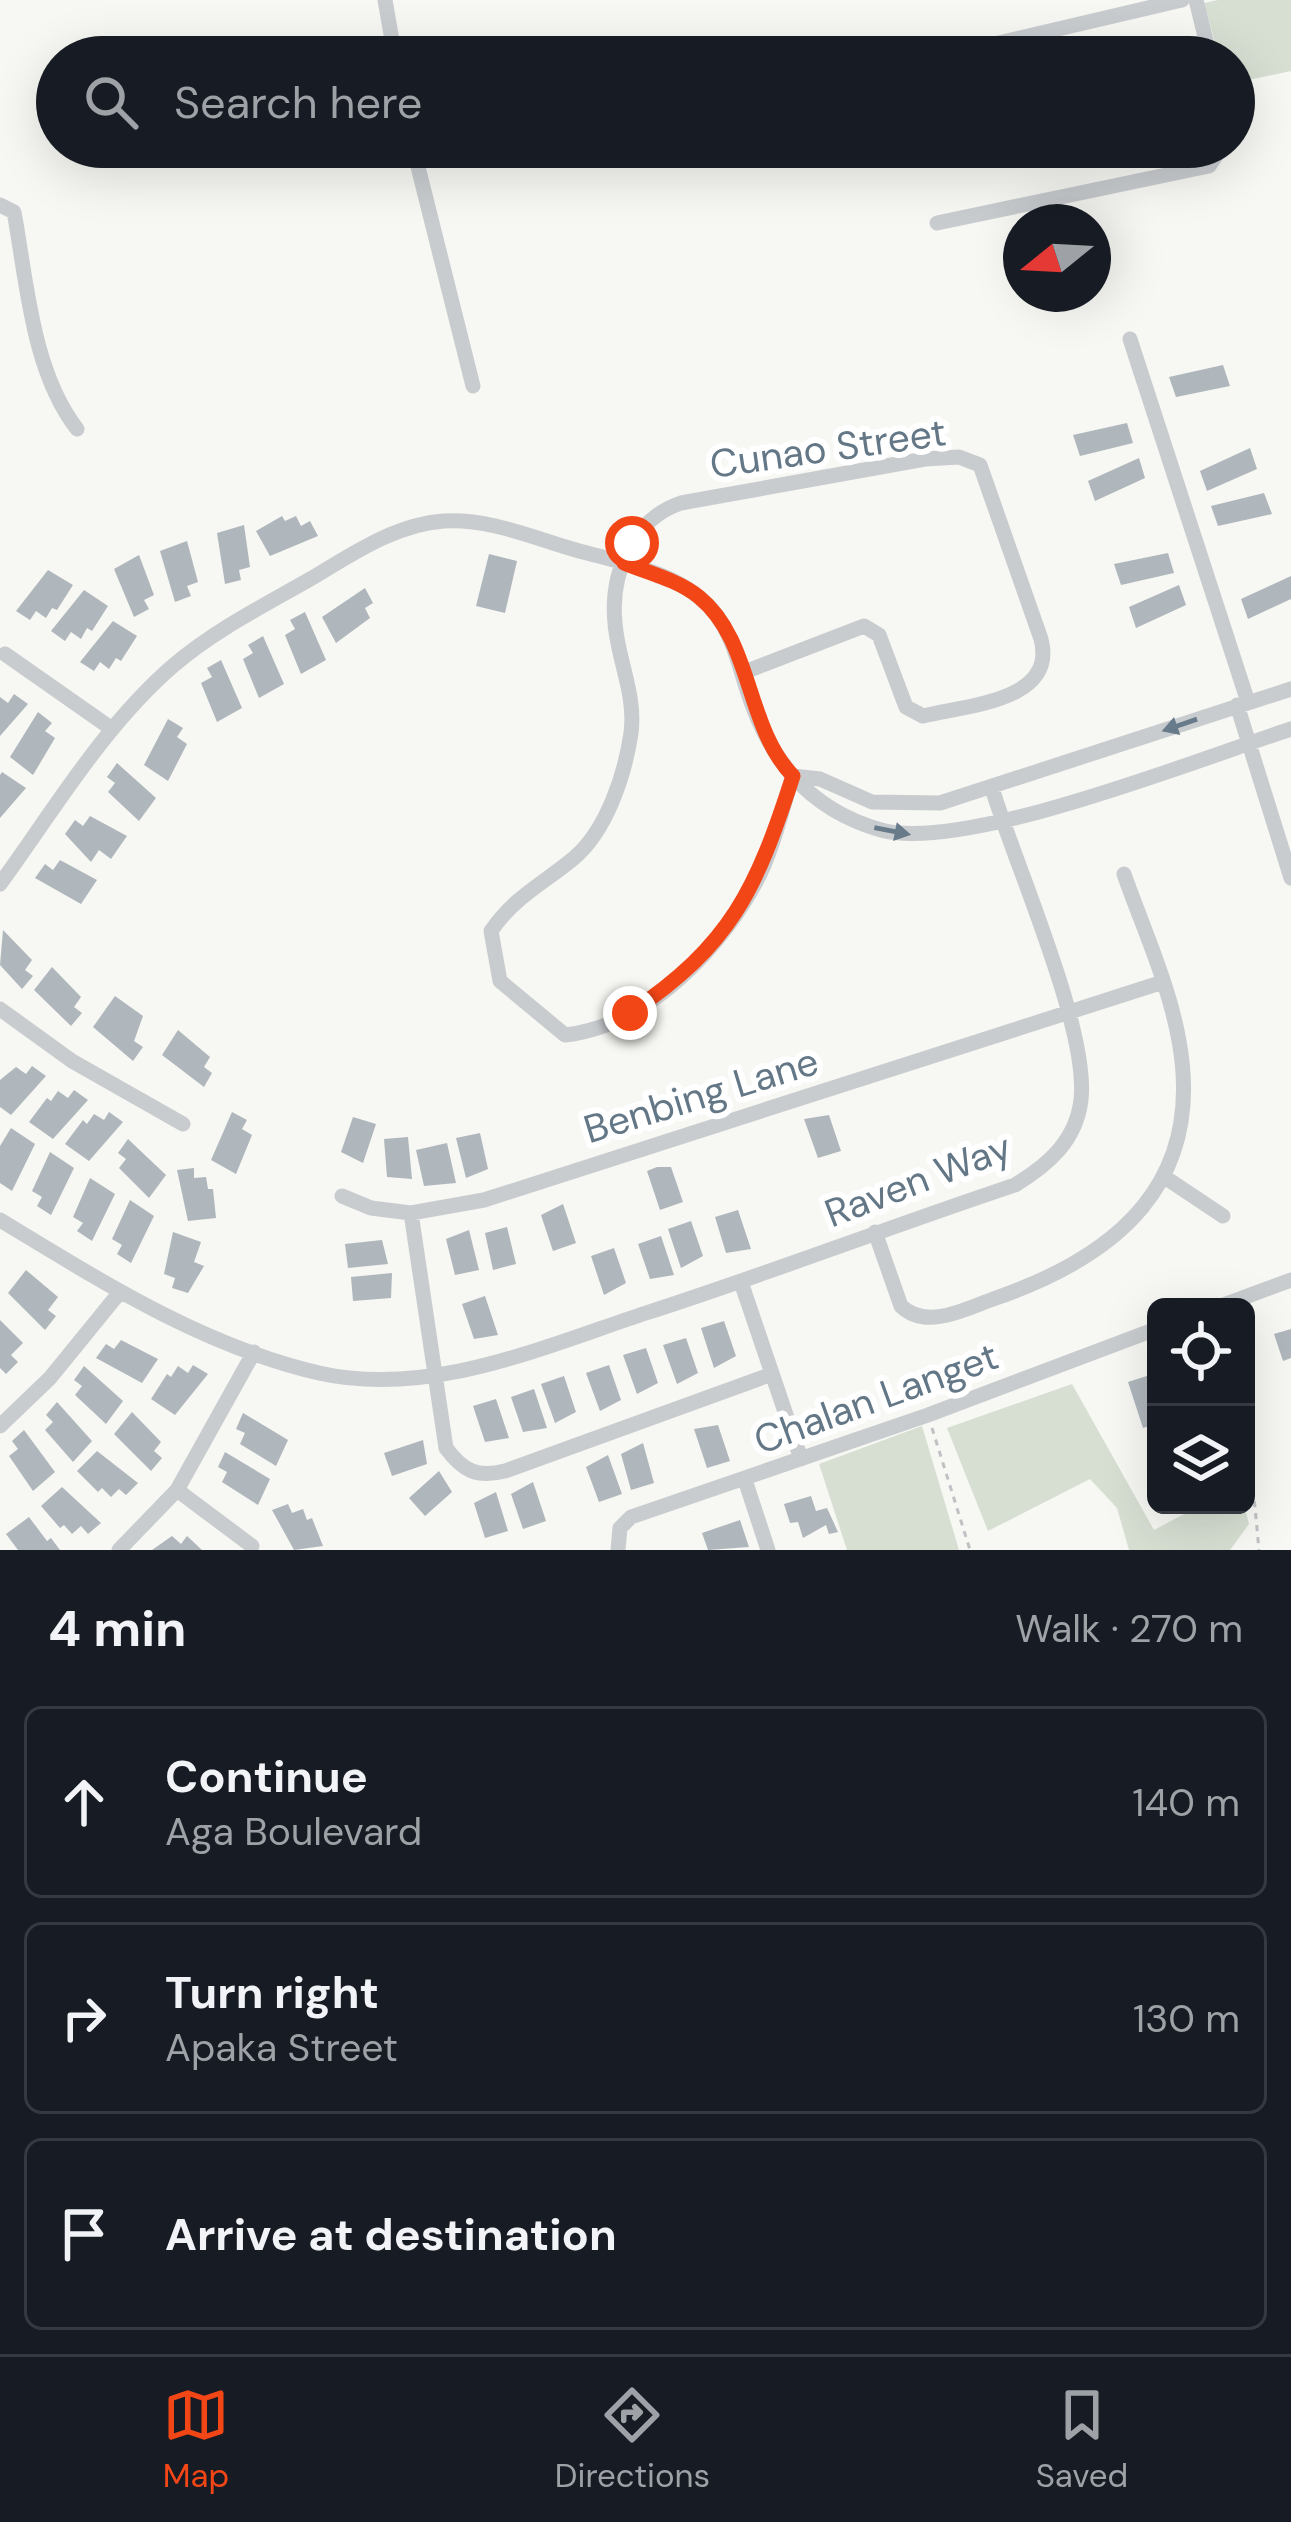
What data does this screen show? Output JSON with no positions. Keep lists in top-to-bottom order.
{
  "streets": {
    "street": [
      "Cunao Street",
      "Benbing Lane",
      "Raven Way",
      "Chalan Langet"
    ]
  },
  "crossings": [
    ["Benbing Lane", "Raven Way"]
  ],
  "north": "left",
  "page": {
    "search": "Search here",
    "heading": ["4 min", "Walk · 270 m"],
    "list": [
      ["Continue", "Aga Boulevard", "140 m"],
      ["Turn right", "Apaka Street", "130 m"],
      "Arrive at destination"
    ],
    "nav": ["Map", "Directions", "Saved"]
  }
}
